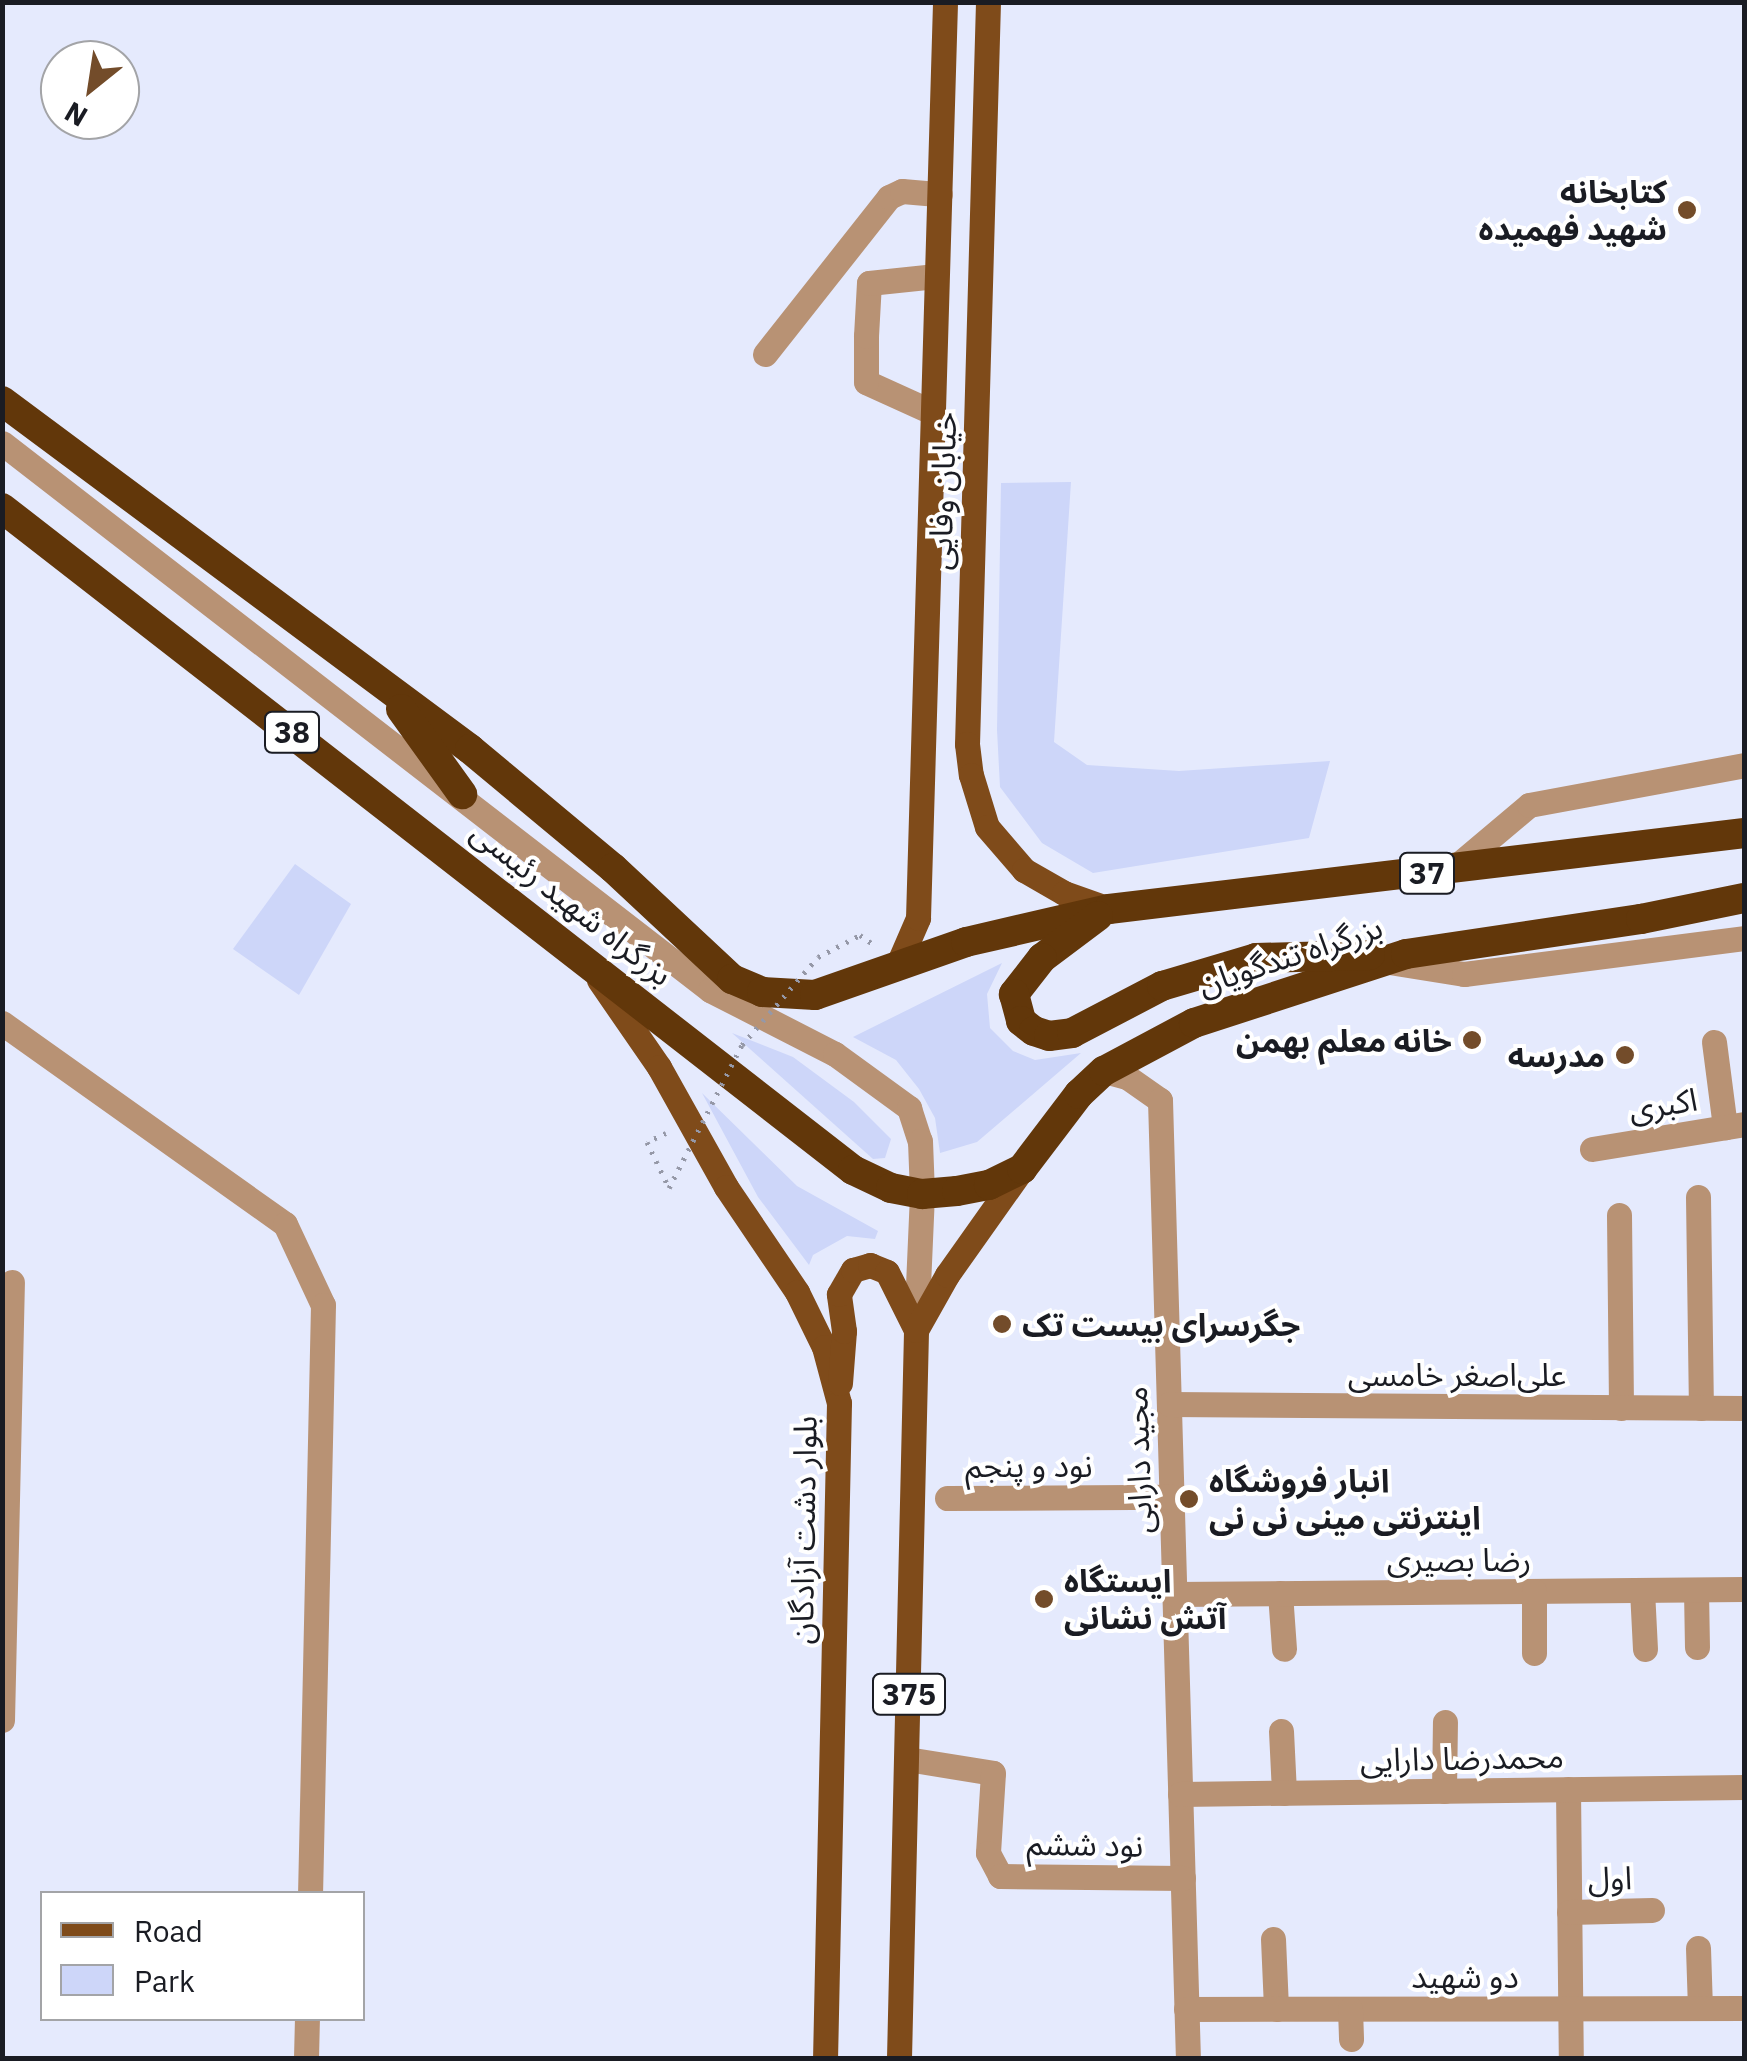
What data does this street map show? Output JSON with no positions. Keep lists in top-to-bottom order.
{
  "streets": {
    "highway": [
      "38",
      "37",
      "بزرگراه شهید رئیسی",
      "بزرگراه تندگویان"
    ],
    "main road": ["خیابان وفایی", "بلوار دشت آزادگان", "375"],
    "street": [
      "اکبری",
      "علی‌اصغر خامسی",
      "مجید دارابی",
      "نود و پنجم",
      "رضا بصیری",
      "محمدرضا دارایی",
      "نود ششم",
      "اول",
      "دو شهید"
    ]
  },
  "crossings": [
    ["خیابان وفایی", "بزرگراه شهید رئیسی"],
    ["خیابان وفایی", "بزرگراه تندگویان"],
    ["بزرگراه شهید رئیسی", "بزرگراه تندگویان"],
    ["بزرگراه شهید رئیسی", "بلوار دشت آزادگان"],
    ["بزرگراه شهید رئیسی", "375"],
    ["بزرگراه تندگویان", "مجید دارابی"],
    ["علی‌اصغر خامسی", "مجید دارابی"],
    ["مجید دارابی", "نود و پنجم"],
    ["مجید دارابی", "رضا بصیری"],
    ["مجید دارابی", "محمدرضا دارایی"],
    ["مجید دارابی", "نود ششم"],
    ["مجید دارابی", "دو شهید"],
    ["375", "نود ششم"]
  ],
  "places": [
    "کتابخانه شهید فهمیده",
    "خانه معلم بهمن",
    "مدرسه",
    "جگرسرای بیست تک",
    "انبار فروشگاه اینترنتی مینی نی نی",
    "ایستگاه آتش نشانی"
  ],
  "legend": ["Road", "Park"],
  "north": "bottom left"
}
